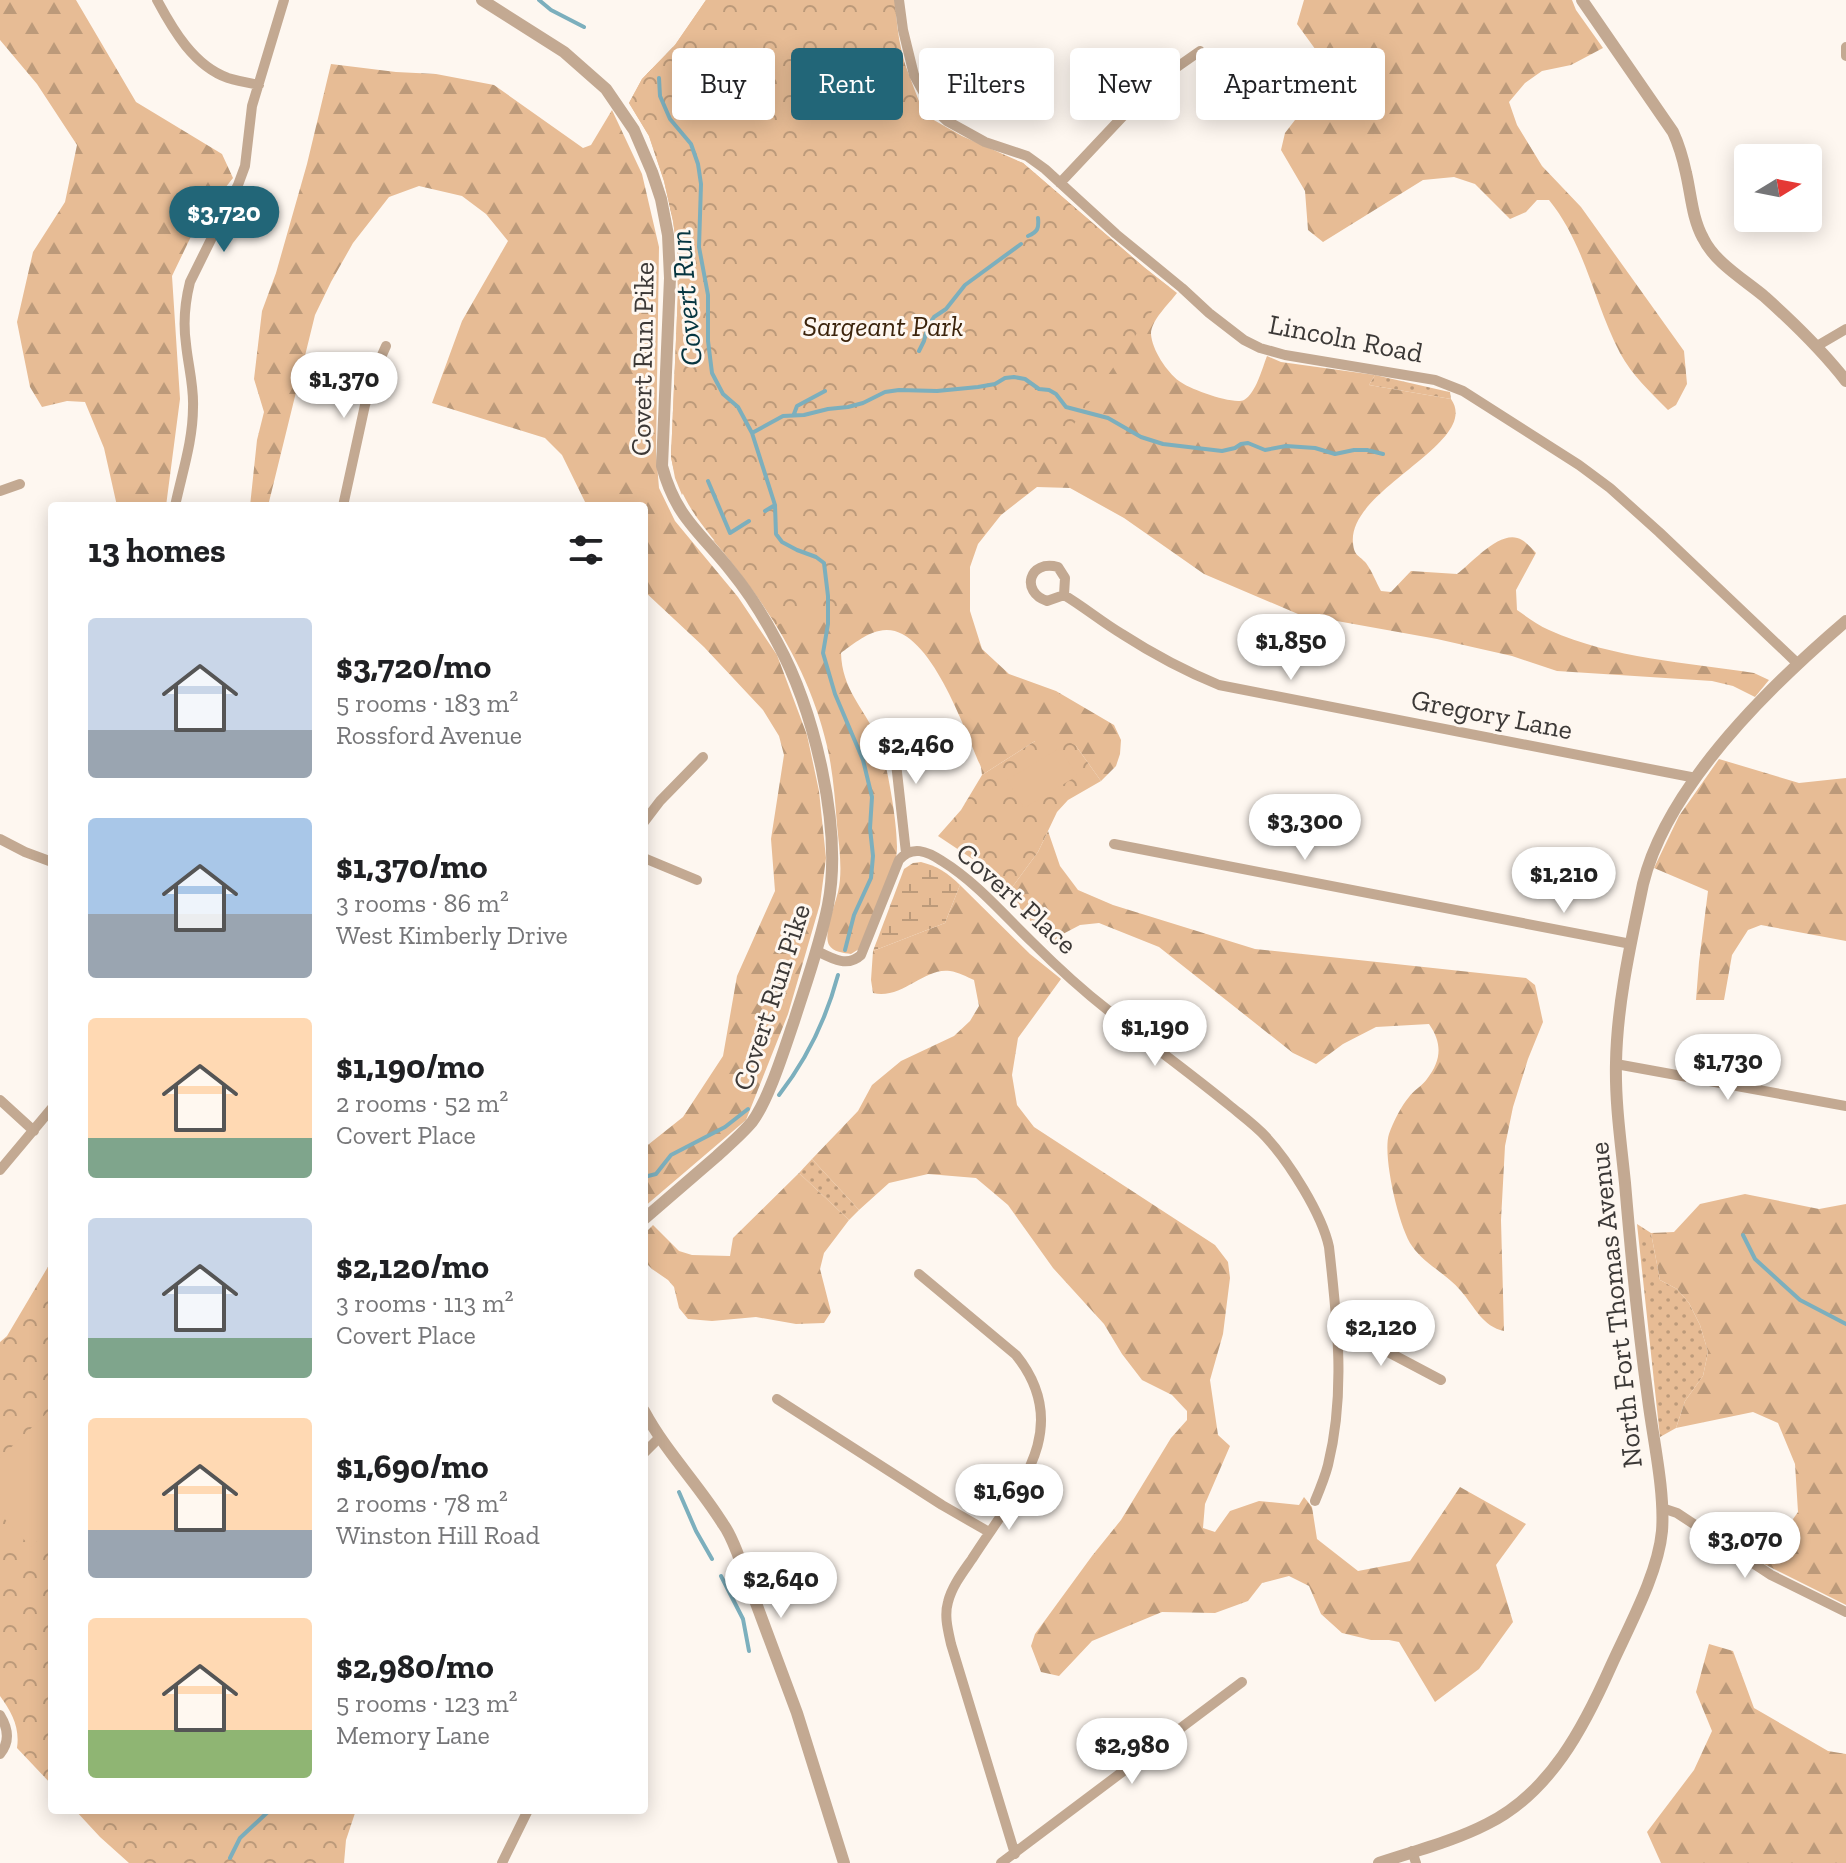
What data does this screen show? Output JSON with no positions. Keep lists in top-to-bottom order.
{
  "streets": {
    "street": [
      "Lincoln Road",
      "Covert Run Pike",
      "Gregory Lane",
      "Covert Place",
      "North Fort Thomas Avenue"
    ]
  },
  "crossings": [
    ["Lincoln Road", "North Fort Thomas Avenue"],
    ["Gregory Lane", "North Fort Thomas Avenue"]
  ],
  "water": ["Covert Run"],
  "parks": ["Sargeant Park"],
  "north": "right",
  "page": {
    "chip": [
      "Buy",
      "Rent",
      "Filters",
      "New",
      "Apartment"
    ],
    "price": [
      "$3,720",
      "$1,370",
      "$1,850",
      "$2,460",
      "$3,300",
      "$1,210",
      "$1,190",
      "$1,730",
      "$2,120",
      "$1,690",
      "$3,070",
      "$2,640",
      "$2,980"
    ],
    "heading": "13 homes",
    "list": [
      {
        "name": "$3,720/mo",
        "note": "5 rooms · 183 m² · Rossford Avenue"
      },
      {
        "name": "$1,370/mo",
        "note": "3 rooms · 86 m² · West Kimberly Drive"
      },
      {
        "name": "$1,190/mo",
        "note": "2 rooms · 52 m² · Covert Place"
      },
      {
        "name": "$2,120/mo",
        "note": "3 rooms · 113 m² · Covert Place"
      },
      {
        "name": "$1,690/mo",
        "note": "2 rooms · 78 m² · Winston Hill Road"
      },
      {
        "name": "$2,980/mo",
        "note": "5 rooms · 123 m² · Memory Lane"
      }
    ]
  }
}
